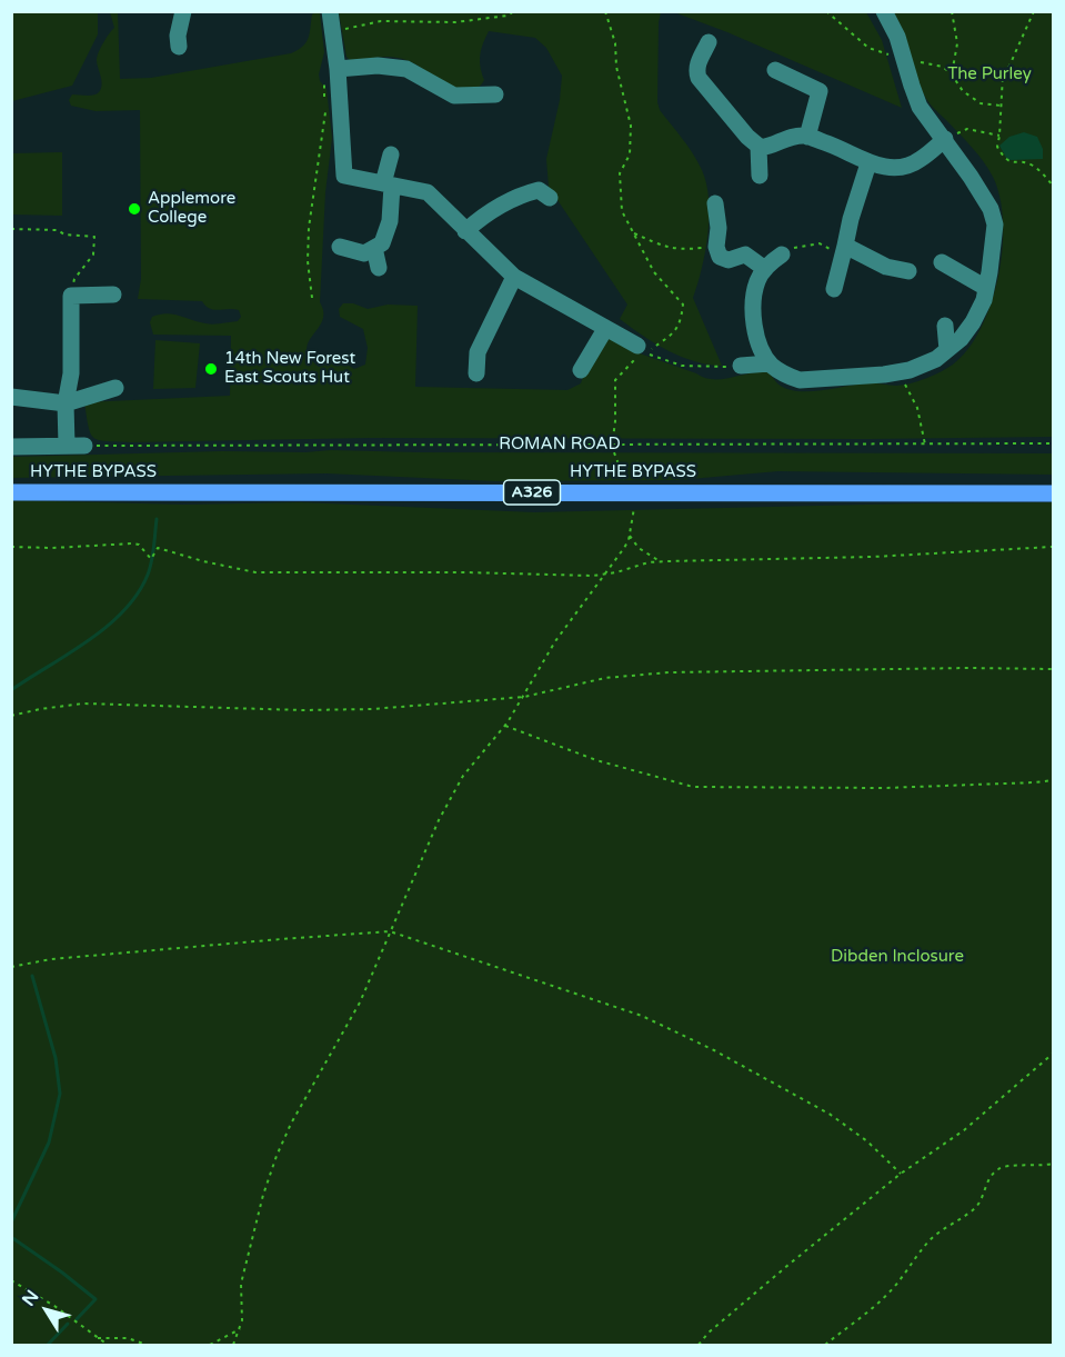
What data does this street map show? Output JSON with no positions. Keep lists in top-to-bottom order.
{
  "streets": {
    "main road": ["HYTHE BYPASS", "A326"],
    "path": ["ROMAN ROAD"]
  },
  "parks": ["The Purley", "Dibden Inclosure"],
  "places": ["Applemore College", "14th New Forest East Scouts Hut"],
  "north": "top left"
}
